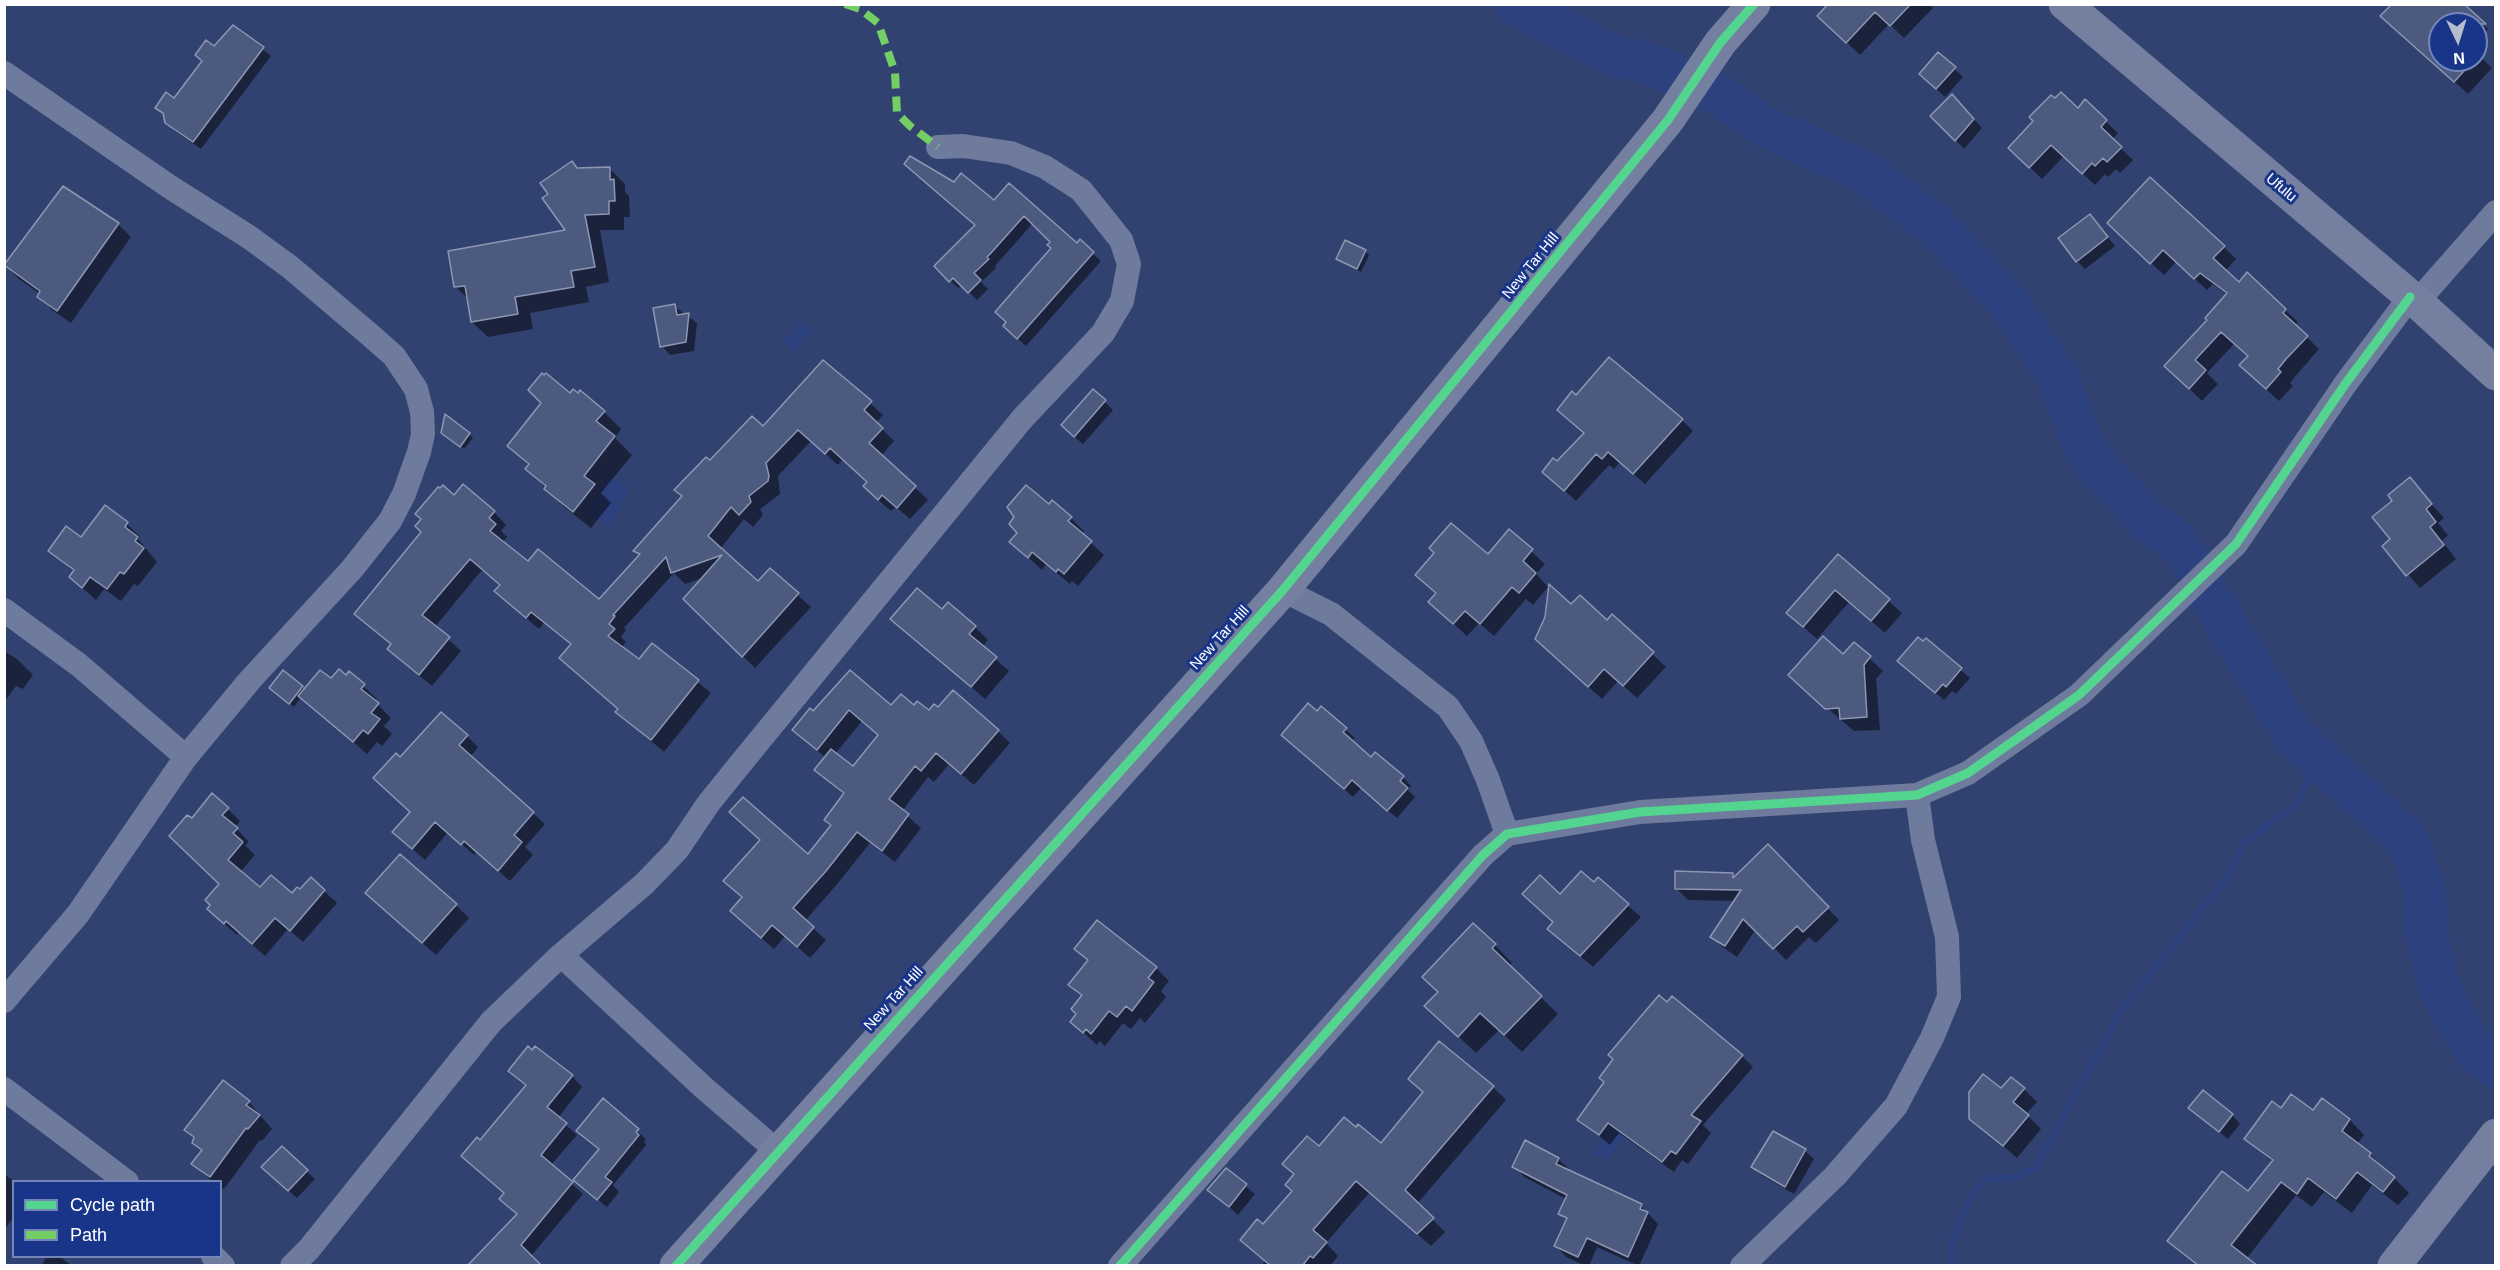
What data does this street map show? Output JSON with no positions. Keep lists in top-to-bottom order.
{
  "streets": {
    "street": ["Ufulu", "New Tar Hill"]
  },
  "legend": ["Cycle path", "Path"],
  "north": "bottom"
}
